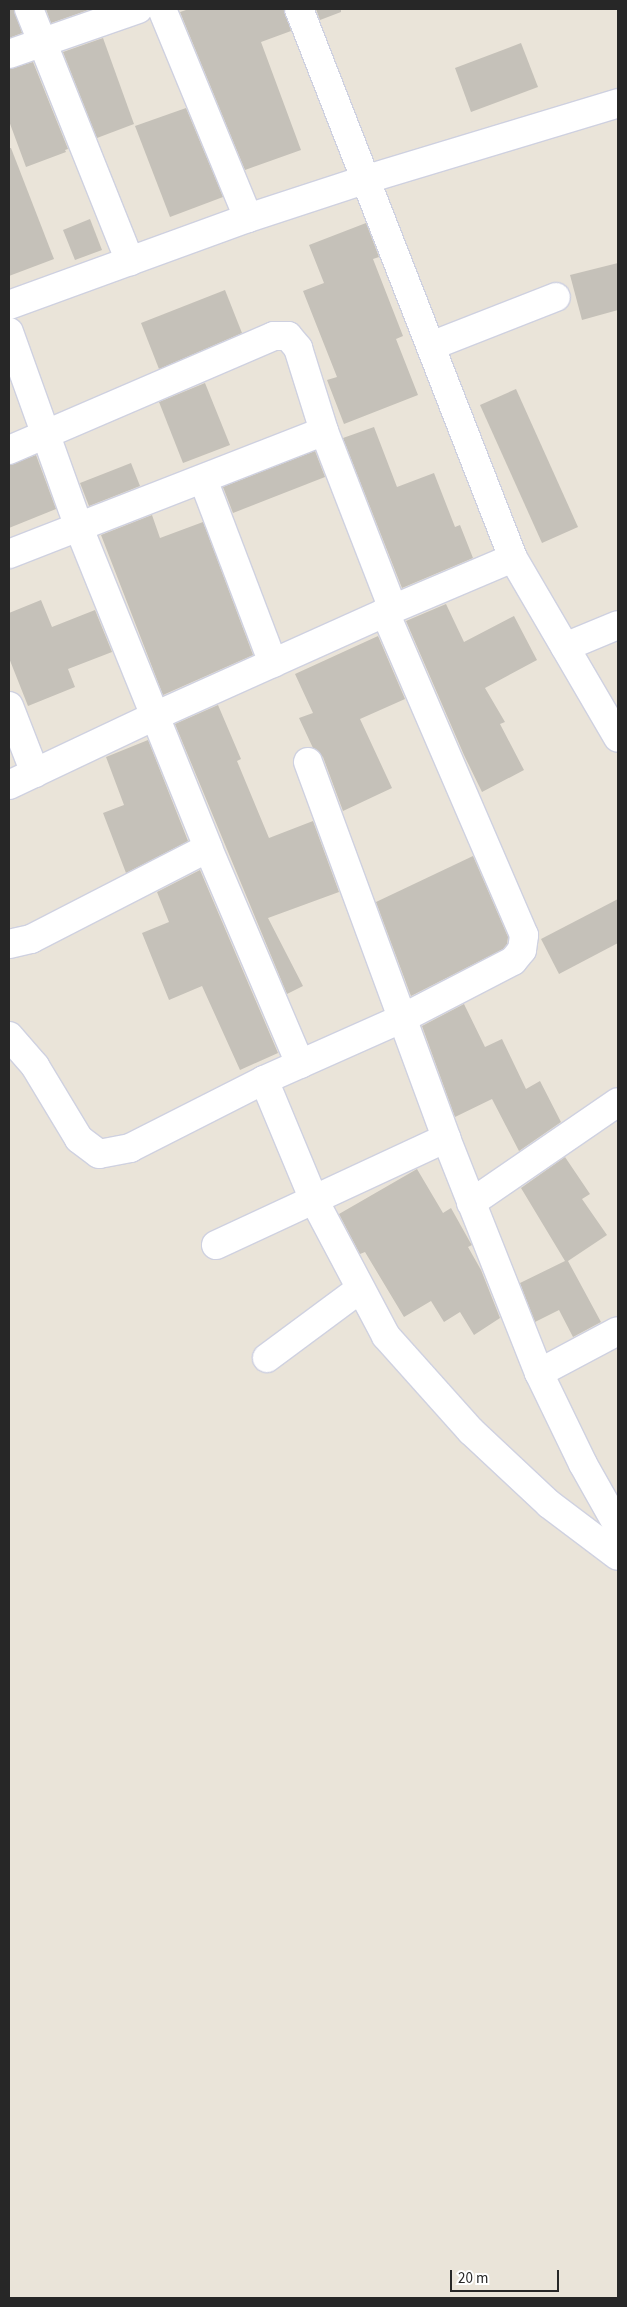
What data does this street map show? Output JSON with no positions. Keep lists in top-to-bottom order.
{
  "scale_bar": "20 m"
}
